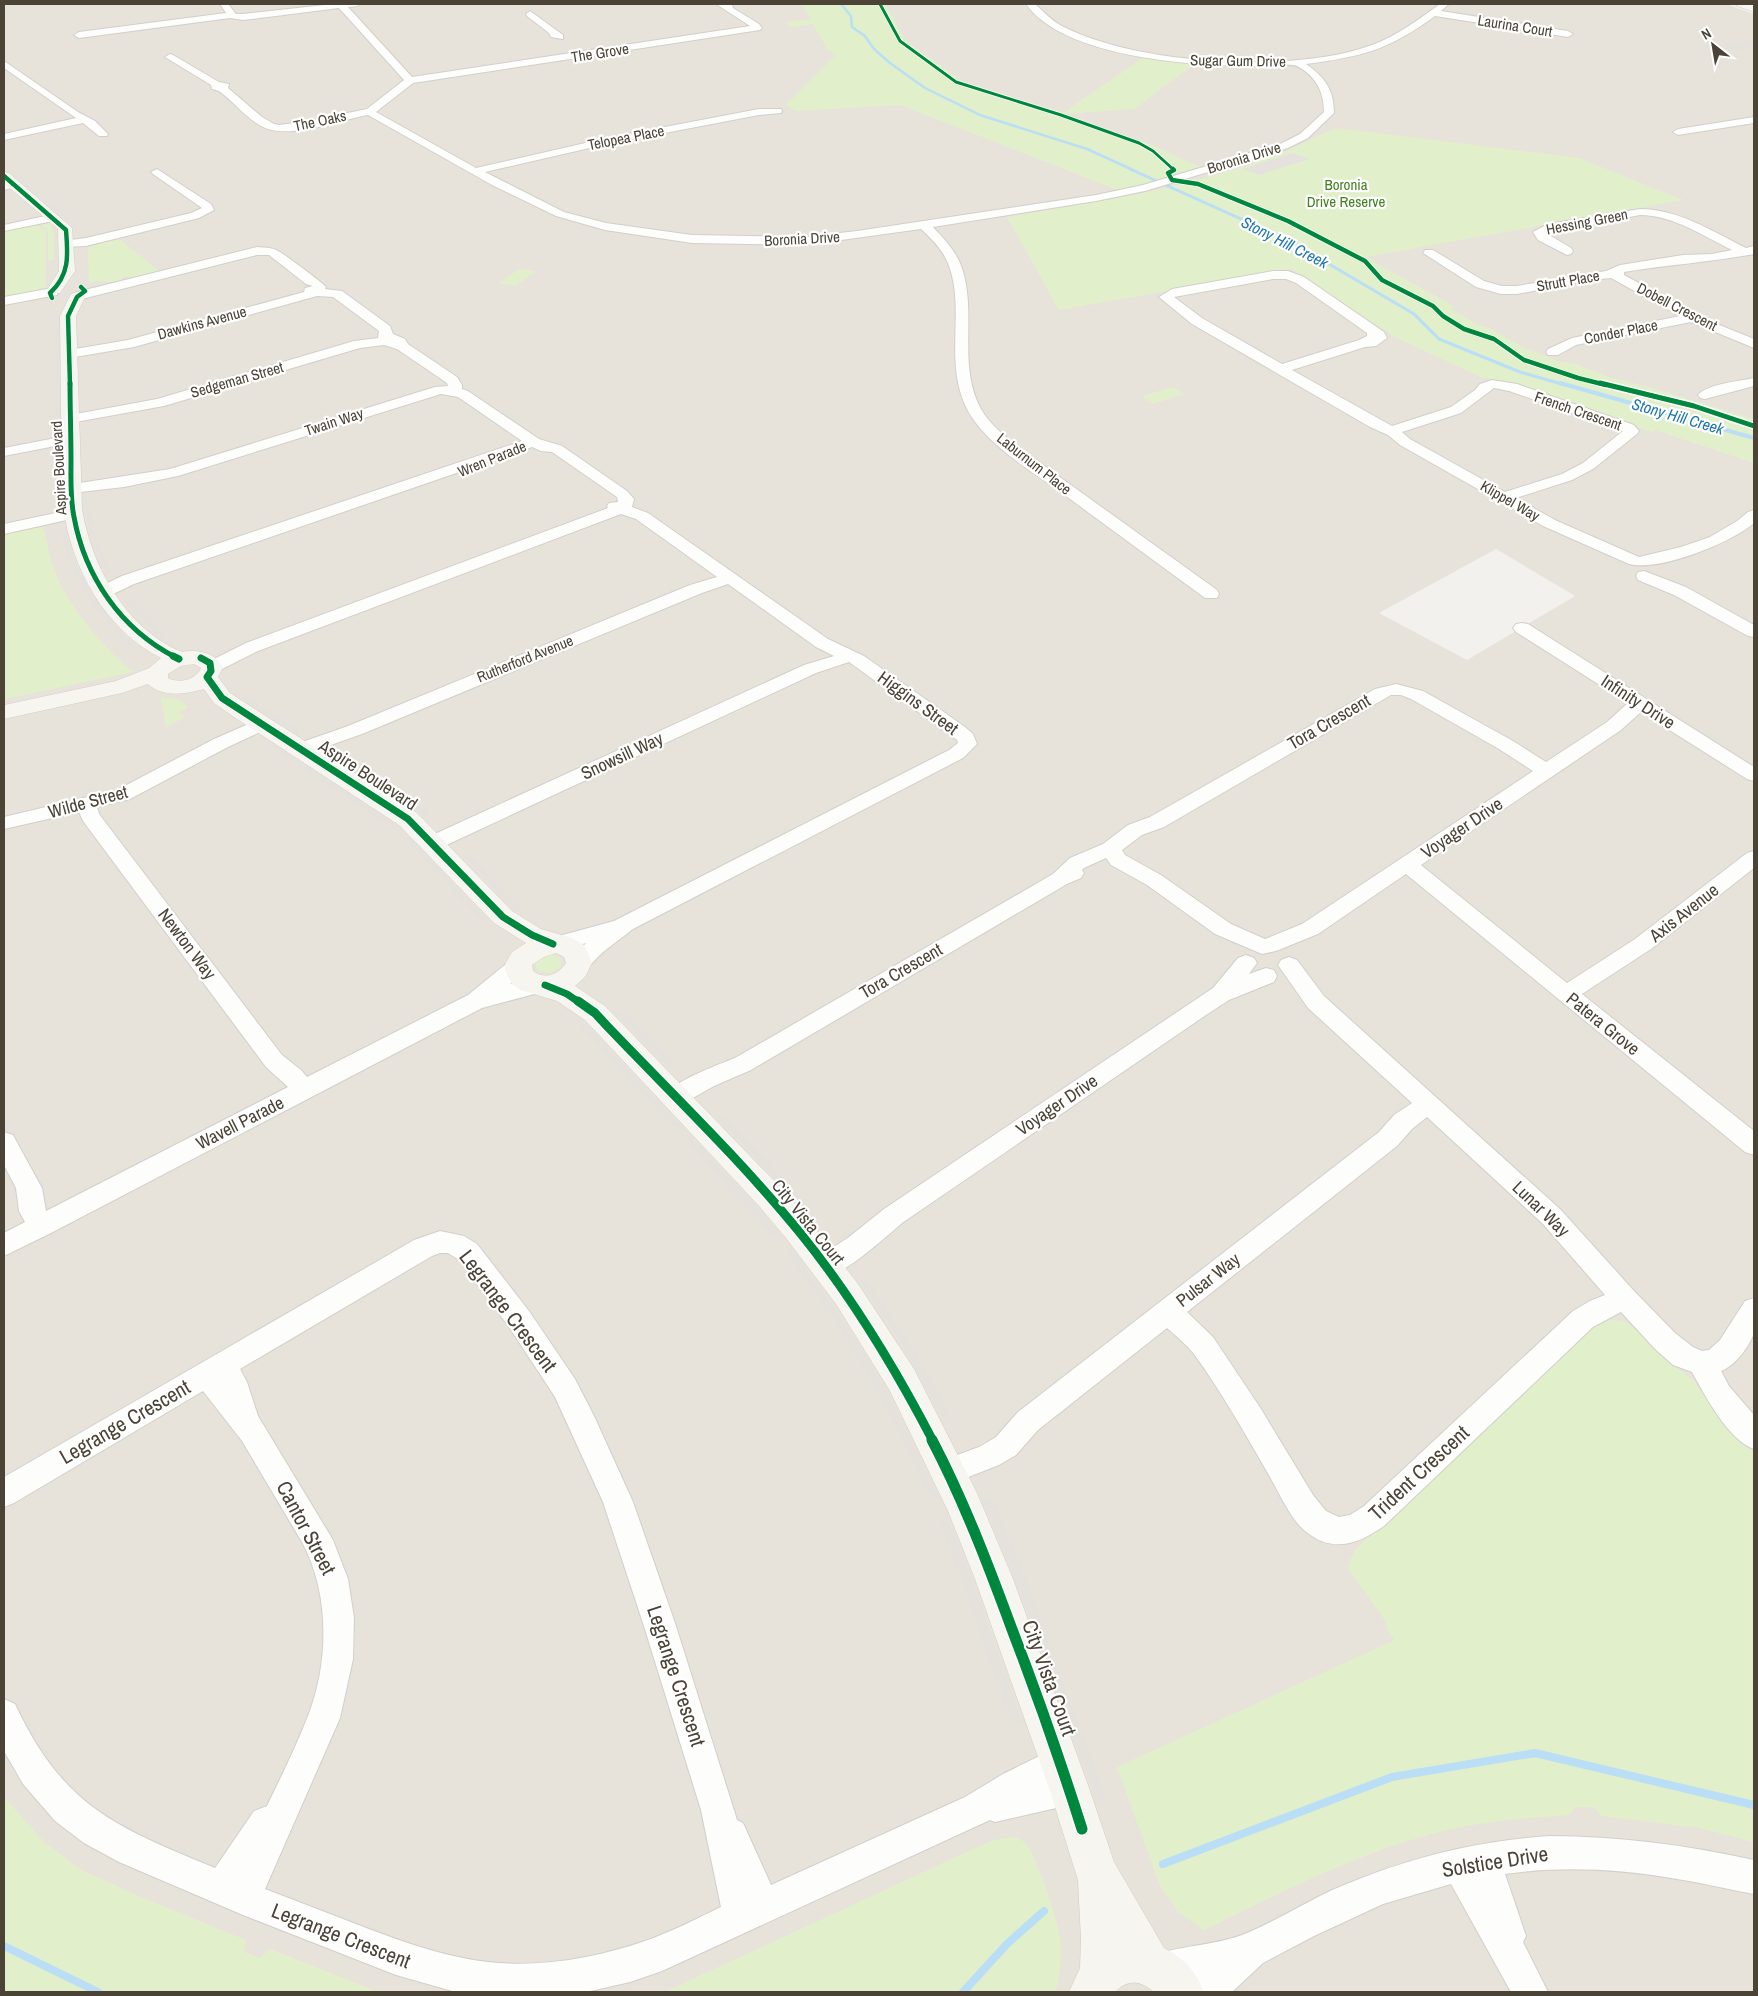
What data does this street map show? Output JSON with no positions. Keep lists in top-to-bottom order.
{
  "streets": {
    "street": [
      "Laurina Court",
      "The Grove",
      "Sugar Gum Drive",
      "The Oaks",
      "Telopea Place",
      "Boronia Drive",
      "Hessing Green",
      "Strutt Place",
      "Dobell Crescent",
      "Dawkins Avenue",
      "Conder Place",
      "Sedgeman Street",
      "French Crescent",
      "Twain Way",
      "Wren Parade",
      "Laburnum Place",
      "Aspire Boulevard",
      "Klippel Way",
      "Rutherford Avenue",
      "Infinity Drive",
      "Higgins Street",
      "Tora Crescent",
      "Snowsill Way",
      "Wilde Street",
      "Voyager Drive",
      "Axis Avenue",
      "Newton Way",
      "Patera Grove",
      "Wavell Parade",
      "Lunar Way",
      "City Vista Court",
      "Pulsar Way",
      "Legrange Crescent",
      "Trident Crescent",
      "Cantor Street",
      "Solstice Drive"
    ]
  },
  "crossings": [
    ["Laurina Court", "Sugar Gum Drive"],
    ["Sugar Gum Drive", "Boronia Drive"],
    ["The Oaks", "Boronia Drive"],
    ["Telopea Place", "Boronia Drive"],
    ["Boronia Drive", "Laburnum Place"],
    ["Hessing Green", "Dobell Crescent"],
    ["Strutt Place", "Dobell Crescent"],
    ["Dobell Crescent", "Conder Place"],
    ["Dawkins Avenue", "Aspire Boulevard"],
    ["Sedgeman Street", "Twain Way"],
    ["Sedgeman Street", "Aspire Boulevard"],
    ["French Crescent", "Klippel Way"],
    ["Twain Way", "Aspire Boulevard"],
    ["Wren Parade", "Aspire Boulevard"],
    ["Aspire Boulevard", "Rutherford Avenue"],
    ["Aspire Boulevard", "Higgins Street"],
    ["Aspire Boulevard", "Snowsill Way"],
    ["Aspire Boulevard", "Wilde Street"],
    ["Aspire Boulevard", "Wavell Parade"],
    ["Rutherford Avenue", "Higgins Street"],
    ["Infinity Drive", "Voyager Drive"],
    ["Higgins Street", "Snowsill Way"],
    ["Higgins Street", "Wavell Parade"],
    ["Tora Crescent", "Voyager Drive"],
    ["Tora Crescent", "City Vista Court"],
    ["Wilde Street", "Newton Way"],
    ["Voyager Drive", "Patera Grove"],
    ["Voyager Drive", "Lunar Way"],
    ["Voyager Drive", "City Vista Court"],
    ["Axis Avenue", "Patera Grove"],
    ["Newton Way", "Wavell Parade"],
    ["Lunar Way", "Pulsar Way"],
    ["Lunar Way", "Trident Crescent"],
    ["City Vista Court", "Pulsar Way"],
    ["City Vista Court", "Legrange Crescent"],
    ["City Vista Court", "Solstice Drive"],
    ["Pulsar Way", "Trident Crescent"],
    ["Legrange Crescent", "Cantor Street"]
  ],
  "water": ["Stony Hill Creek"],
  "parks": ["Boronia Drive Reserve"],
  "north": "top left"
}
